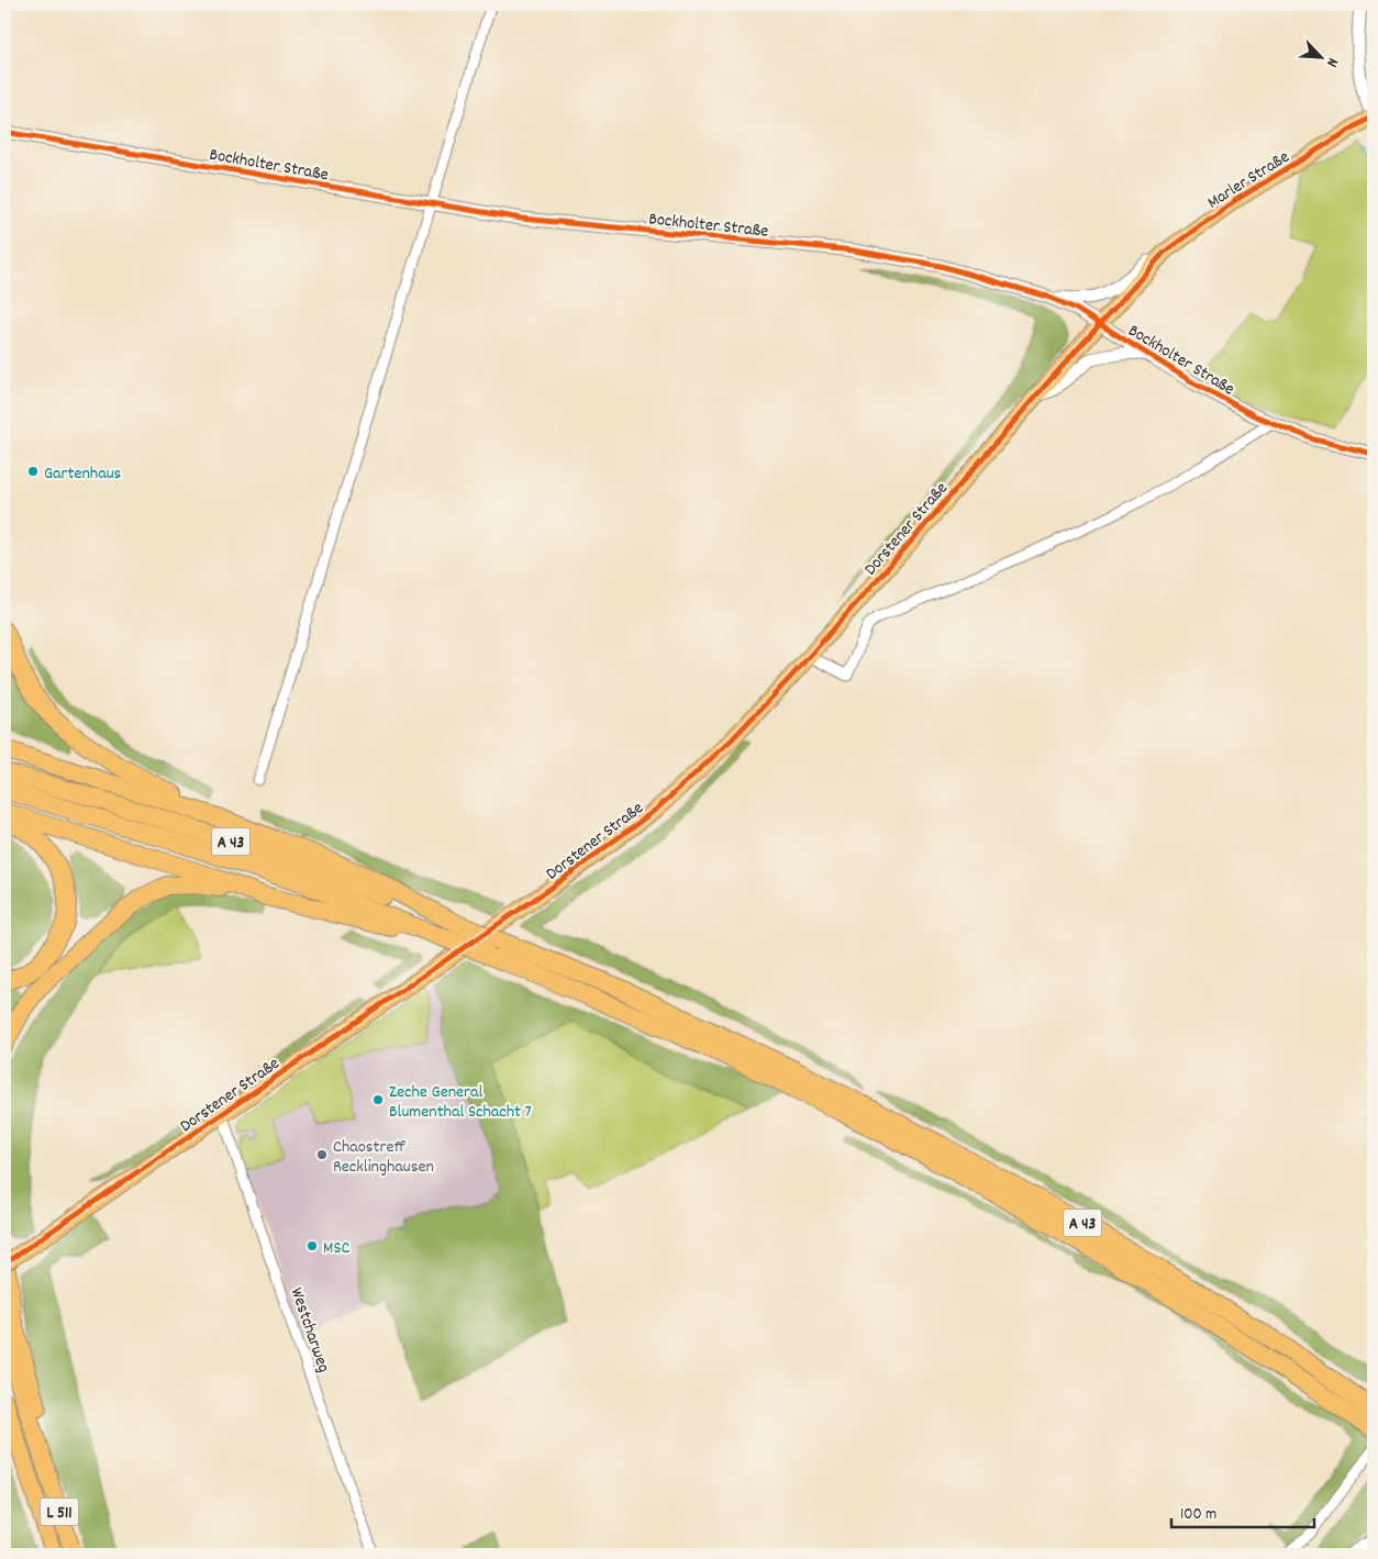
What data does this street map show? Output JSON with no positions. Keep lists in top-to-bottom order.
{
  "streets": {
    "highway": ["A 43", "L 511"],
    "main road": ["Marler Straße", "Dorstener Straße"],
    "street": ["Bockholter Straße", "Westcharweg"]
  },
  "crossings": [
    ["Bockholter Straße", "Marler Straße"],
    ["Bockholter Straße", "Dorstener Straße"],
    ["Marler Straße", "Dorstener Straße"],
    ["Dorstener Straße", "Westcharweg"]
  ],
  "places": [
    "Gartenhaus",
    "Zeche General Blumenthal Schacht 7",
    "Chaostreff Recklinghausen",
    "MSC"
  ],
  "scale_bar": "100 m",
  "north": "bottom right"
}
